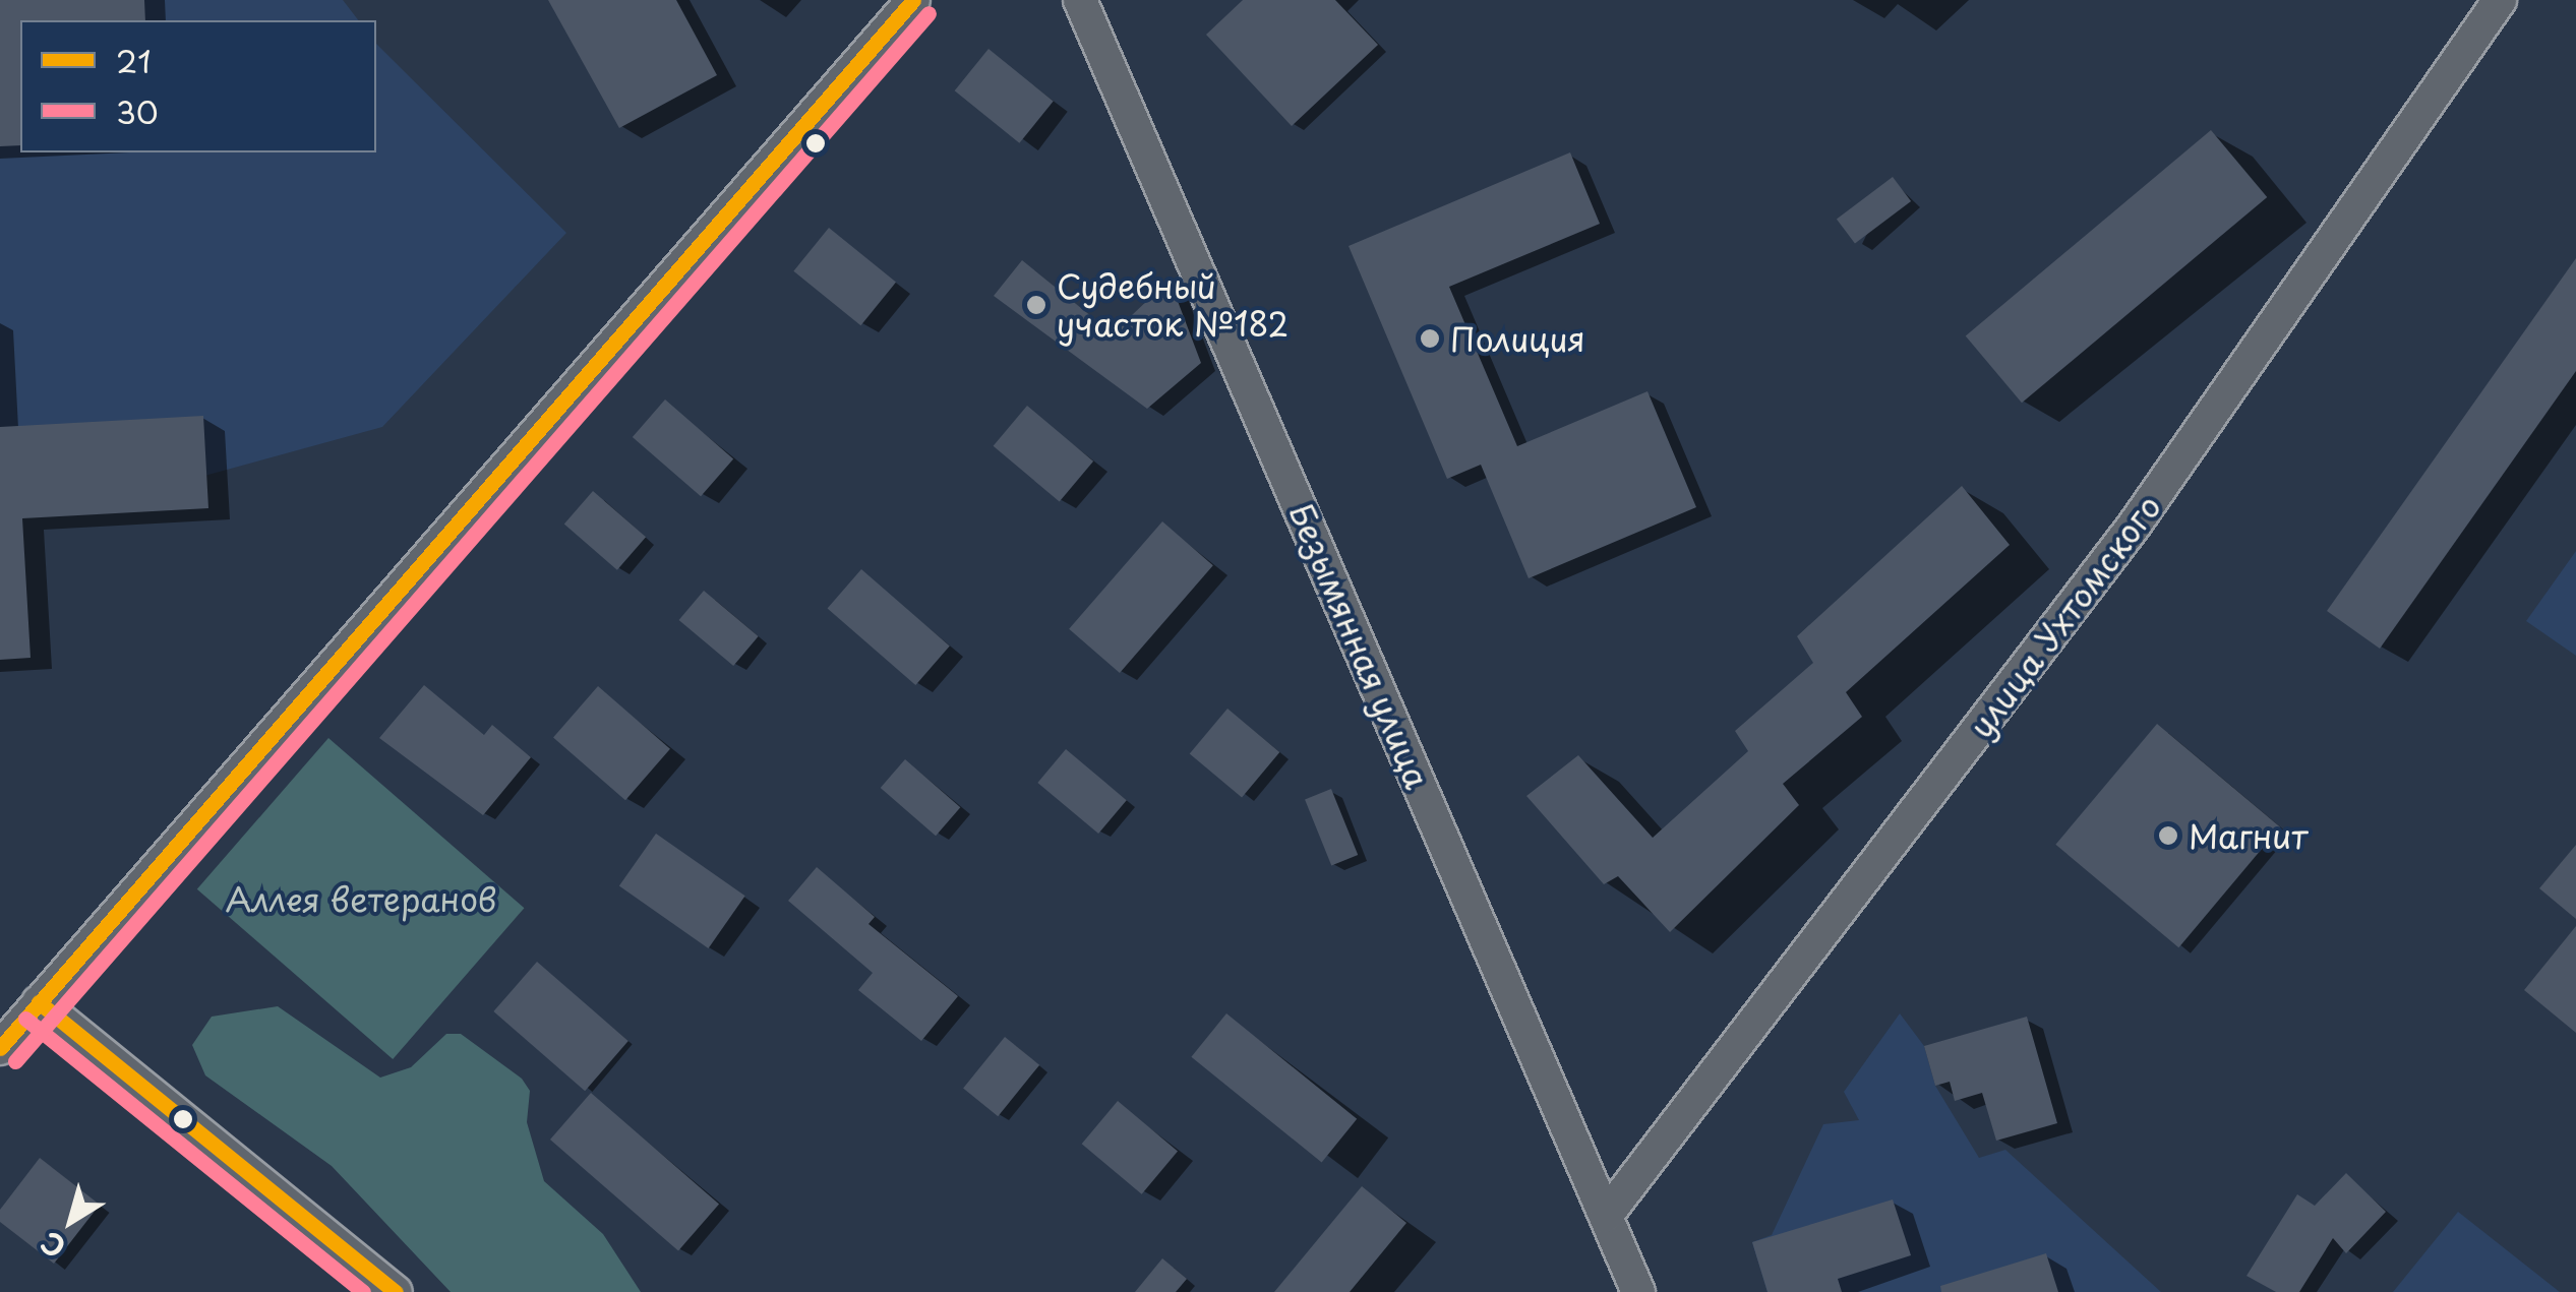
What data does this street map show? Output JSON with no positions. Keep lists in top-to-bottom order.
{
  "streets": {
    "street": ["улица Ухтомского", "Безымянная улица"]
  },
  "crossings": [
    ["улица Ухтомского", "Безымянная улица"]
  ],
  "parks": ["Аллея ветеранов"],
  "places": ["Судебный участок №182", "Полиция", "Магнит"],
  "lines": ["transit line 21", "transit line 30"],
  "legend": ["21", "30"],
  "north": "bottom left"
}
